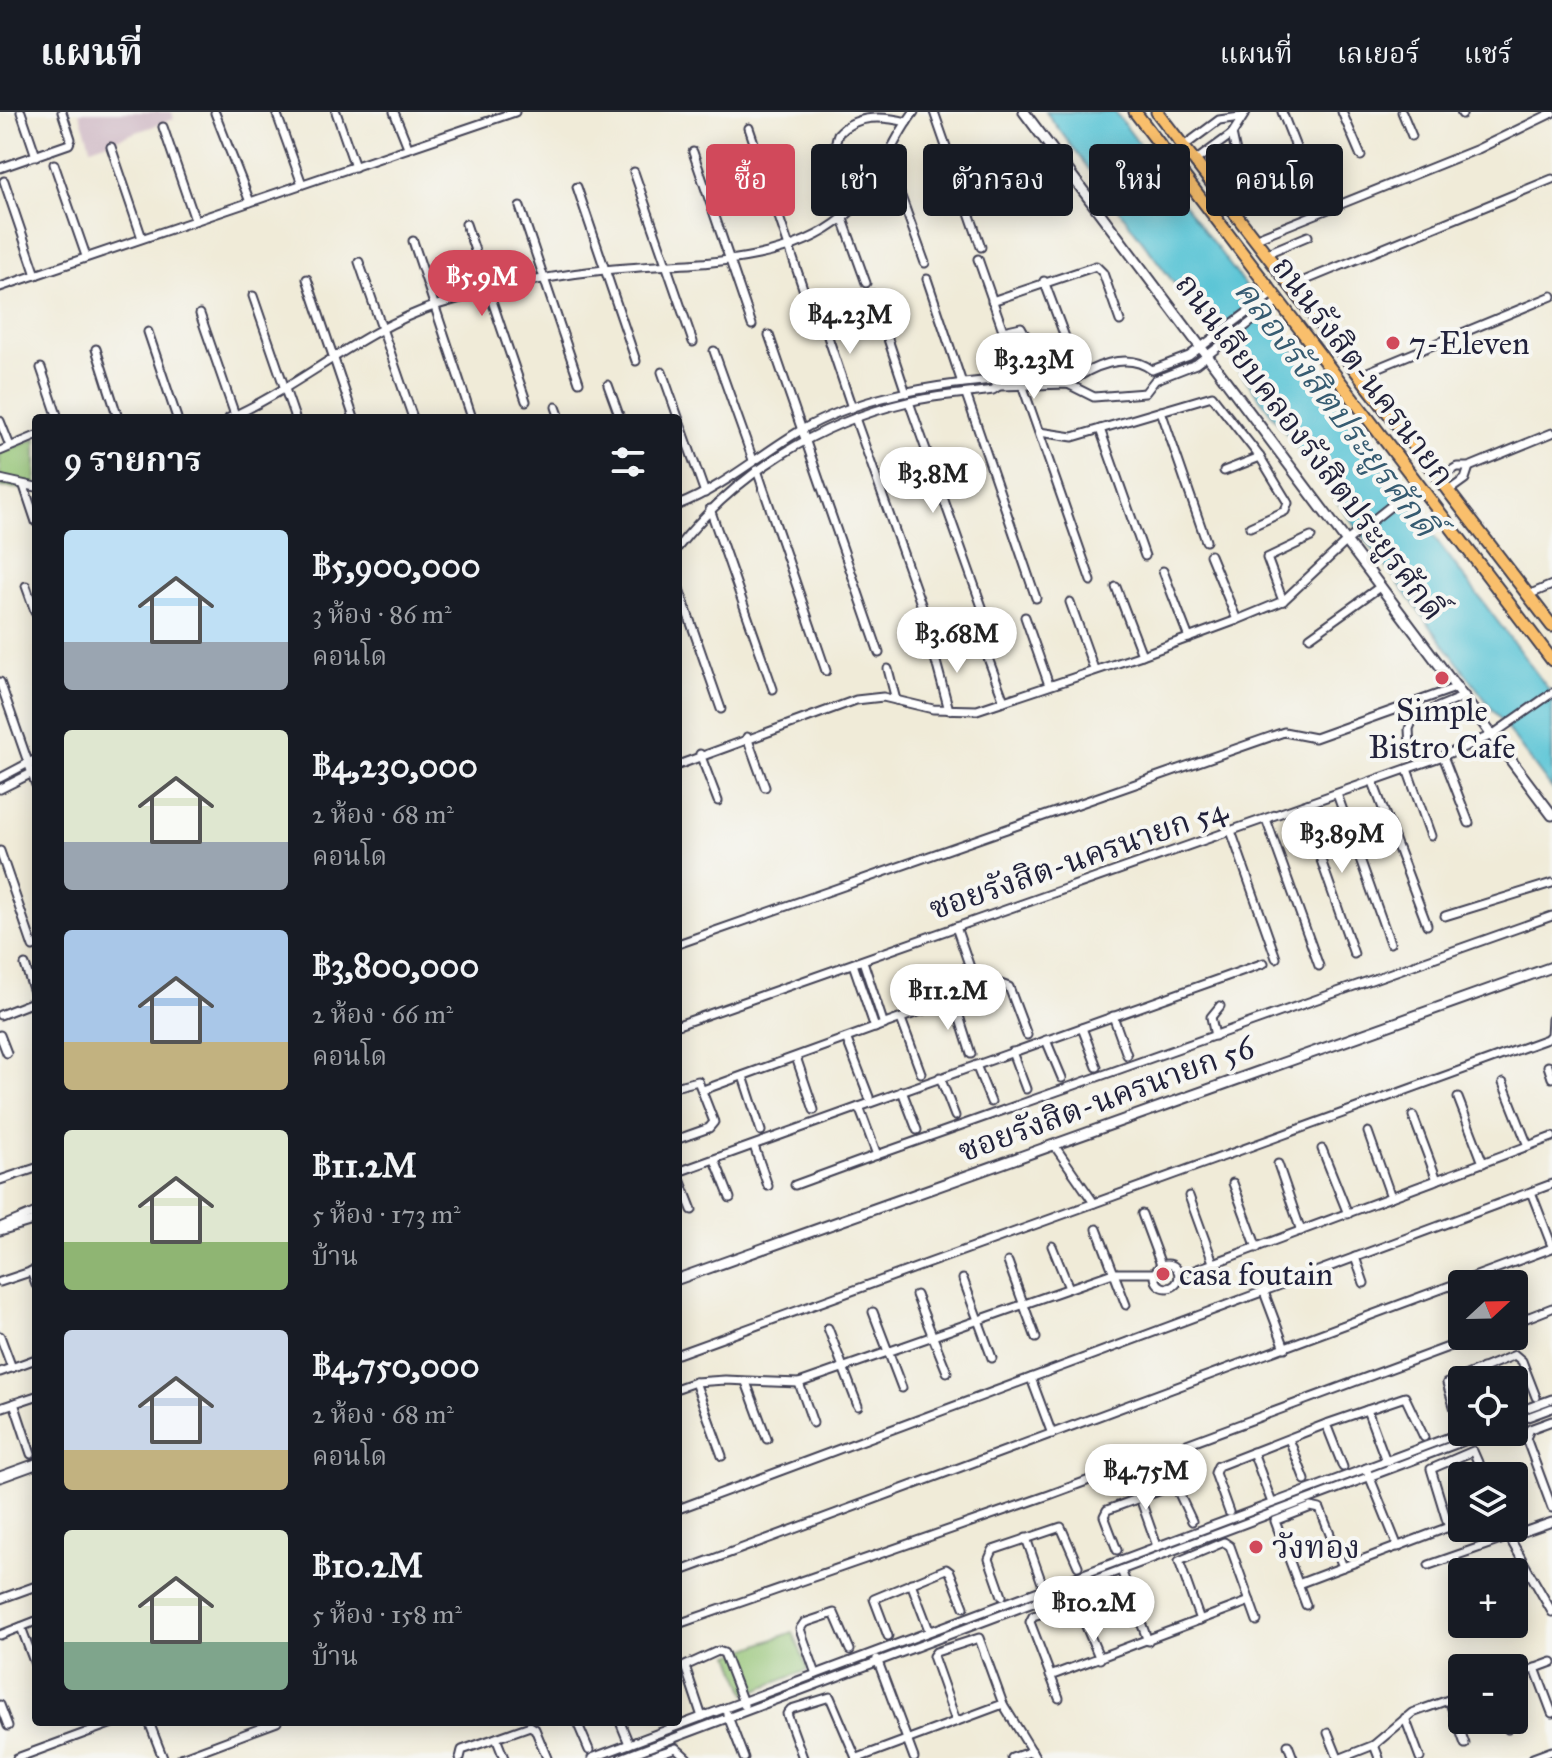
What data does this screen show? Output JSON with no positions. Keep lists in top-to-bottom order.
{
  "streets": {
    "main road": ["ถนนรังสิต-นครนายก"],
    "street": ["ถนนเลียบคลองรังสิตประยูรศักดิ์", "ซอยรังสิต-นครนายก 54", "ซอยรังสิต-นครนายก 56"]
  },
  "crossings": [
    ["ถนนเลียบคลองรังสิตประยูรศักดิ์", "ซอยรังสิต-นครนายก 54"]
  ],
  "water": ["คลองรังสิตประยูรศักดิ์"],
  "places": [
    "7-Eleven",
    "Simple Bistro Cafe",
    "casa foutain",
    "วังทอง"
  ],
  "north": "right",
  "page": {
    "header": "แผนที่",
    "nav": ["แผนที่", "เลเยอร์", "แชร์"],
    "chip": [
      "ซื้อ",
      "เช่า",
      "ตัวกรอง",
      "ใหม่",
      "คอนโด"
    ],
    "price": [
      "฿5.9M",
      "฿4.23M",
      "฿3.23M",
      "฿3.8M",
      "฿3.68M",
      "฿3.89M",
      "฿11.2M",
      "฿4.75M",
      "฿10.2M"
    ],
    "heading": "9 รายการ",
    "list": [
      {
        "name": "฿5,900,000",
        "note": "3 ห้อง · 86 m² · คอนโด"
      },
      {
        "name": "฿4,230,000",
        "note": "2 ห้อง · 68 m² · คอนโด"
      },
      {
        "name": "฿3,800,000",
        "note": "2 ห้อง · 66 m² · คอนโด"
      },
      {
        "name": "฿11.2M",
        "note": "5 ห้อง · 173 m² · บ้าน"
      },
      {
        "name": "฿4,750,000",
        "note": "2 ห้อง · 68 m² · คอนโด"
      },
      {
        "name": "฿10.2M",
        "note": "5 ห้อง · 158 m² · บ้าน"
      }
    ],
    "map_buttons": ["+", "−"]
  }
}
